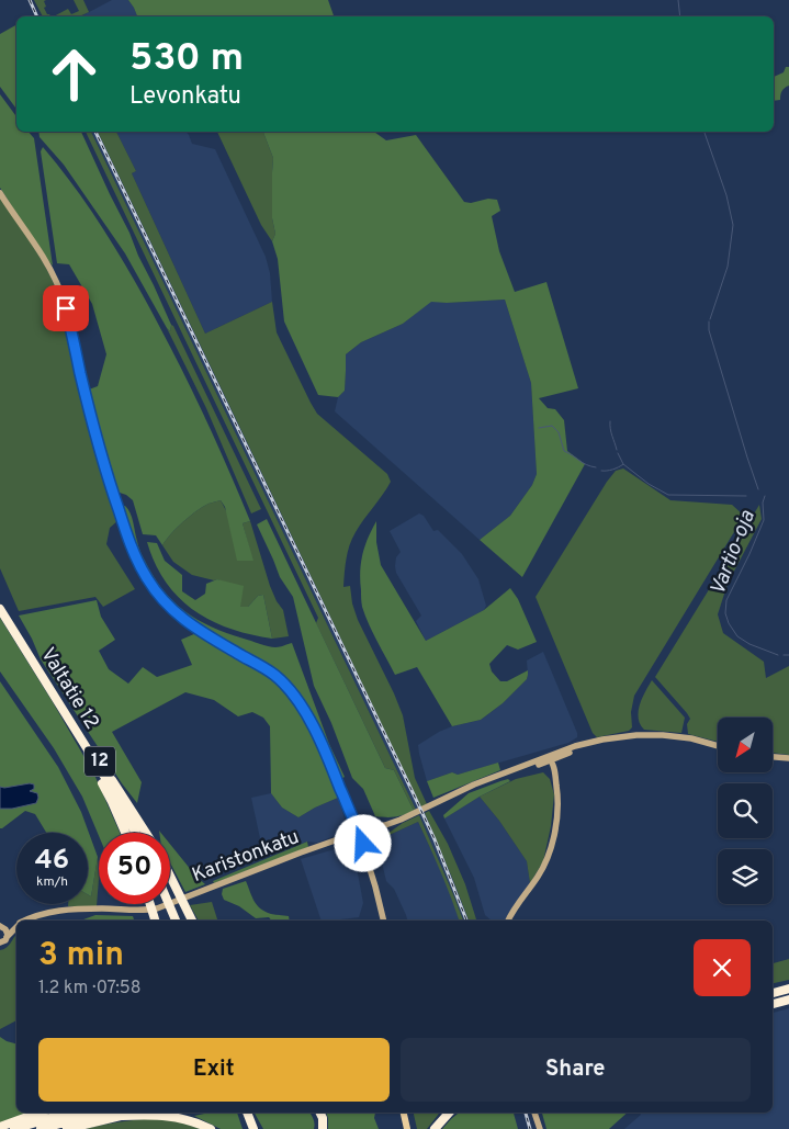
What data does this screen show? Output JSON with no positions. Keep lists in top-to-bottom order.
{
  "streets": {
    "highway": ["Valtatie 12", "12"],
    "street": ["Karistonkatu"]
  },
  "crossings": [
    ["Valtatie 12", "12"]
  ],
  "water": ["Vartio-oja"],
  "north": "bottom left",
  "page": {
    "turn": ["530 m", "Levonkatu"],
    "speed": "46 km/h",
    "limit": "50",
    "heading": ["3 min", "1.2 km · 07:58"],
    "buttons": ["Exit", "Share"]
  }
}
